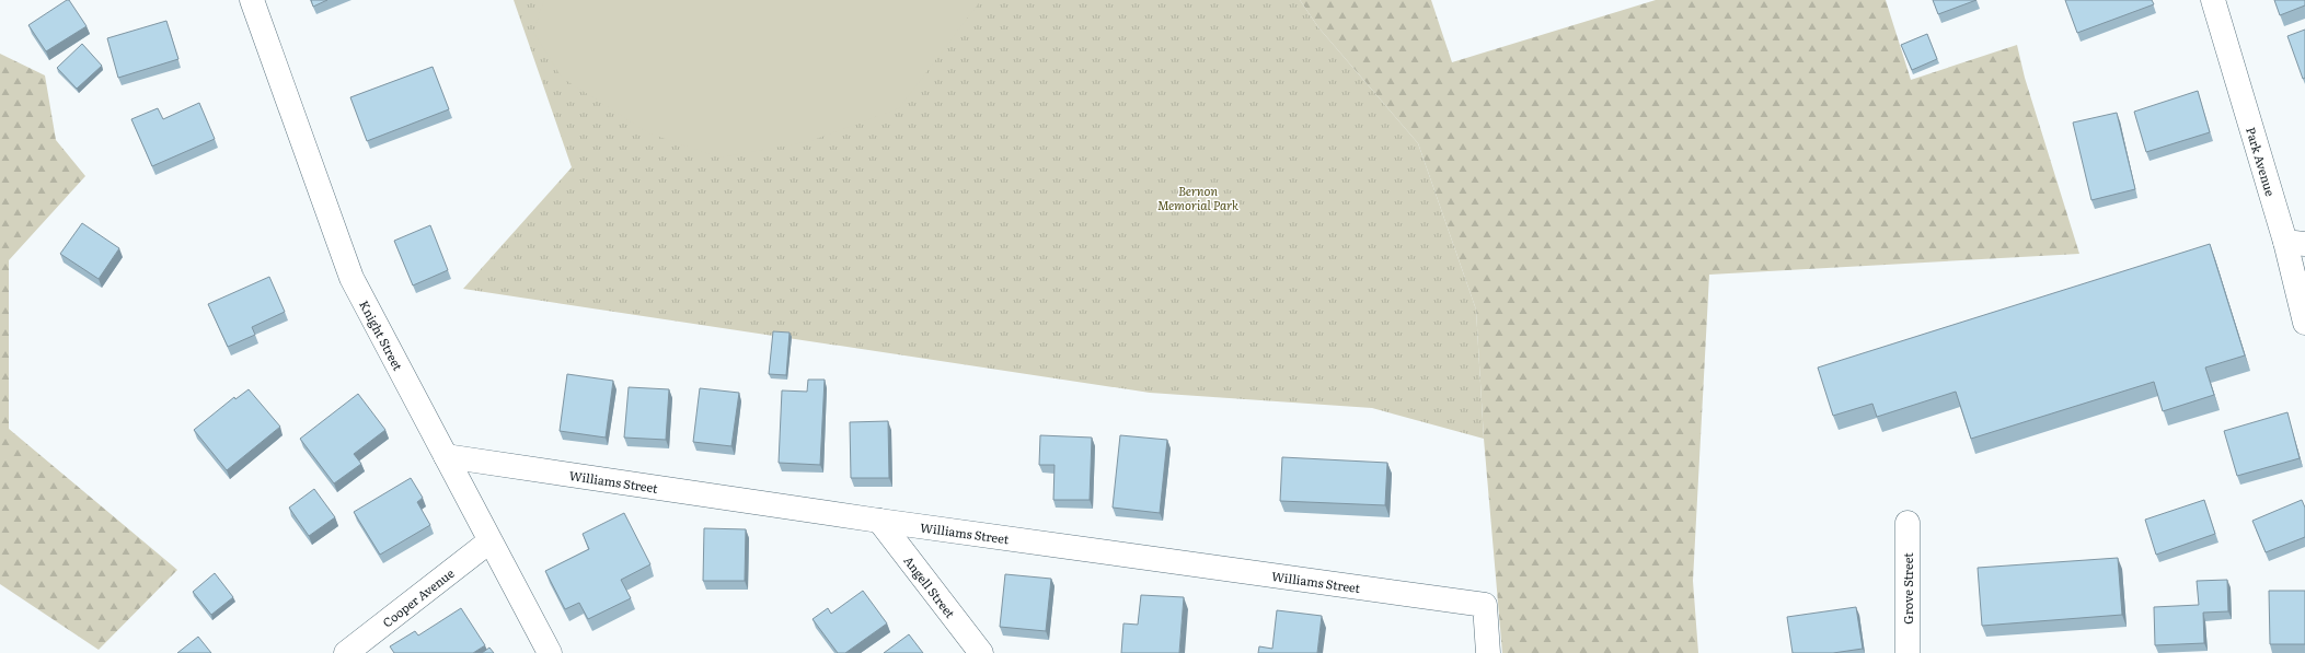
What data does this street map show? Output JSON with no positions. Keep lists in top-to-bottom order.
{
  "streets": {
    "street": [
      "Park Avenue",
      "Knight Street",
      "Williams Street",
      "Angell Street",
      "Grove Street",
      "Cooper Avenue"
    ]
  },
  "crossings": [
    ["Knight Street", "Williams Street"],
    ["Knight Street", "Cooper Avenue"],
    ["Williams Street", "Angell Street"]
  ],
  "parks": ["Bernon Memorial Park"]
}
